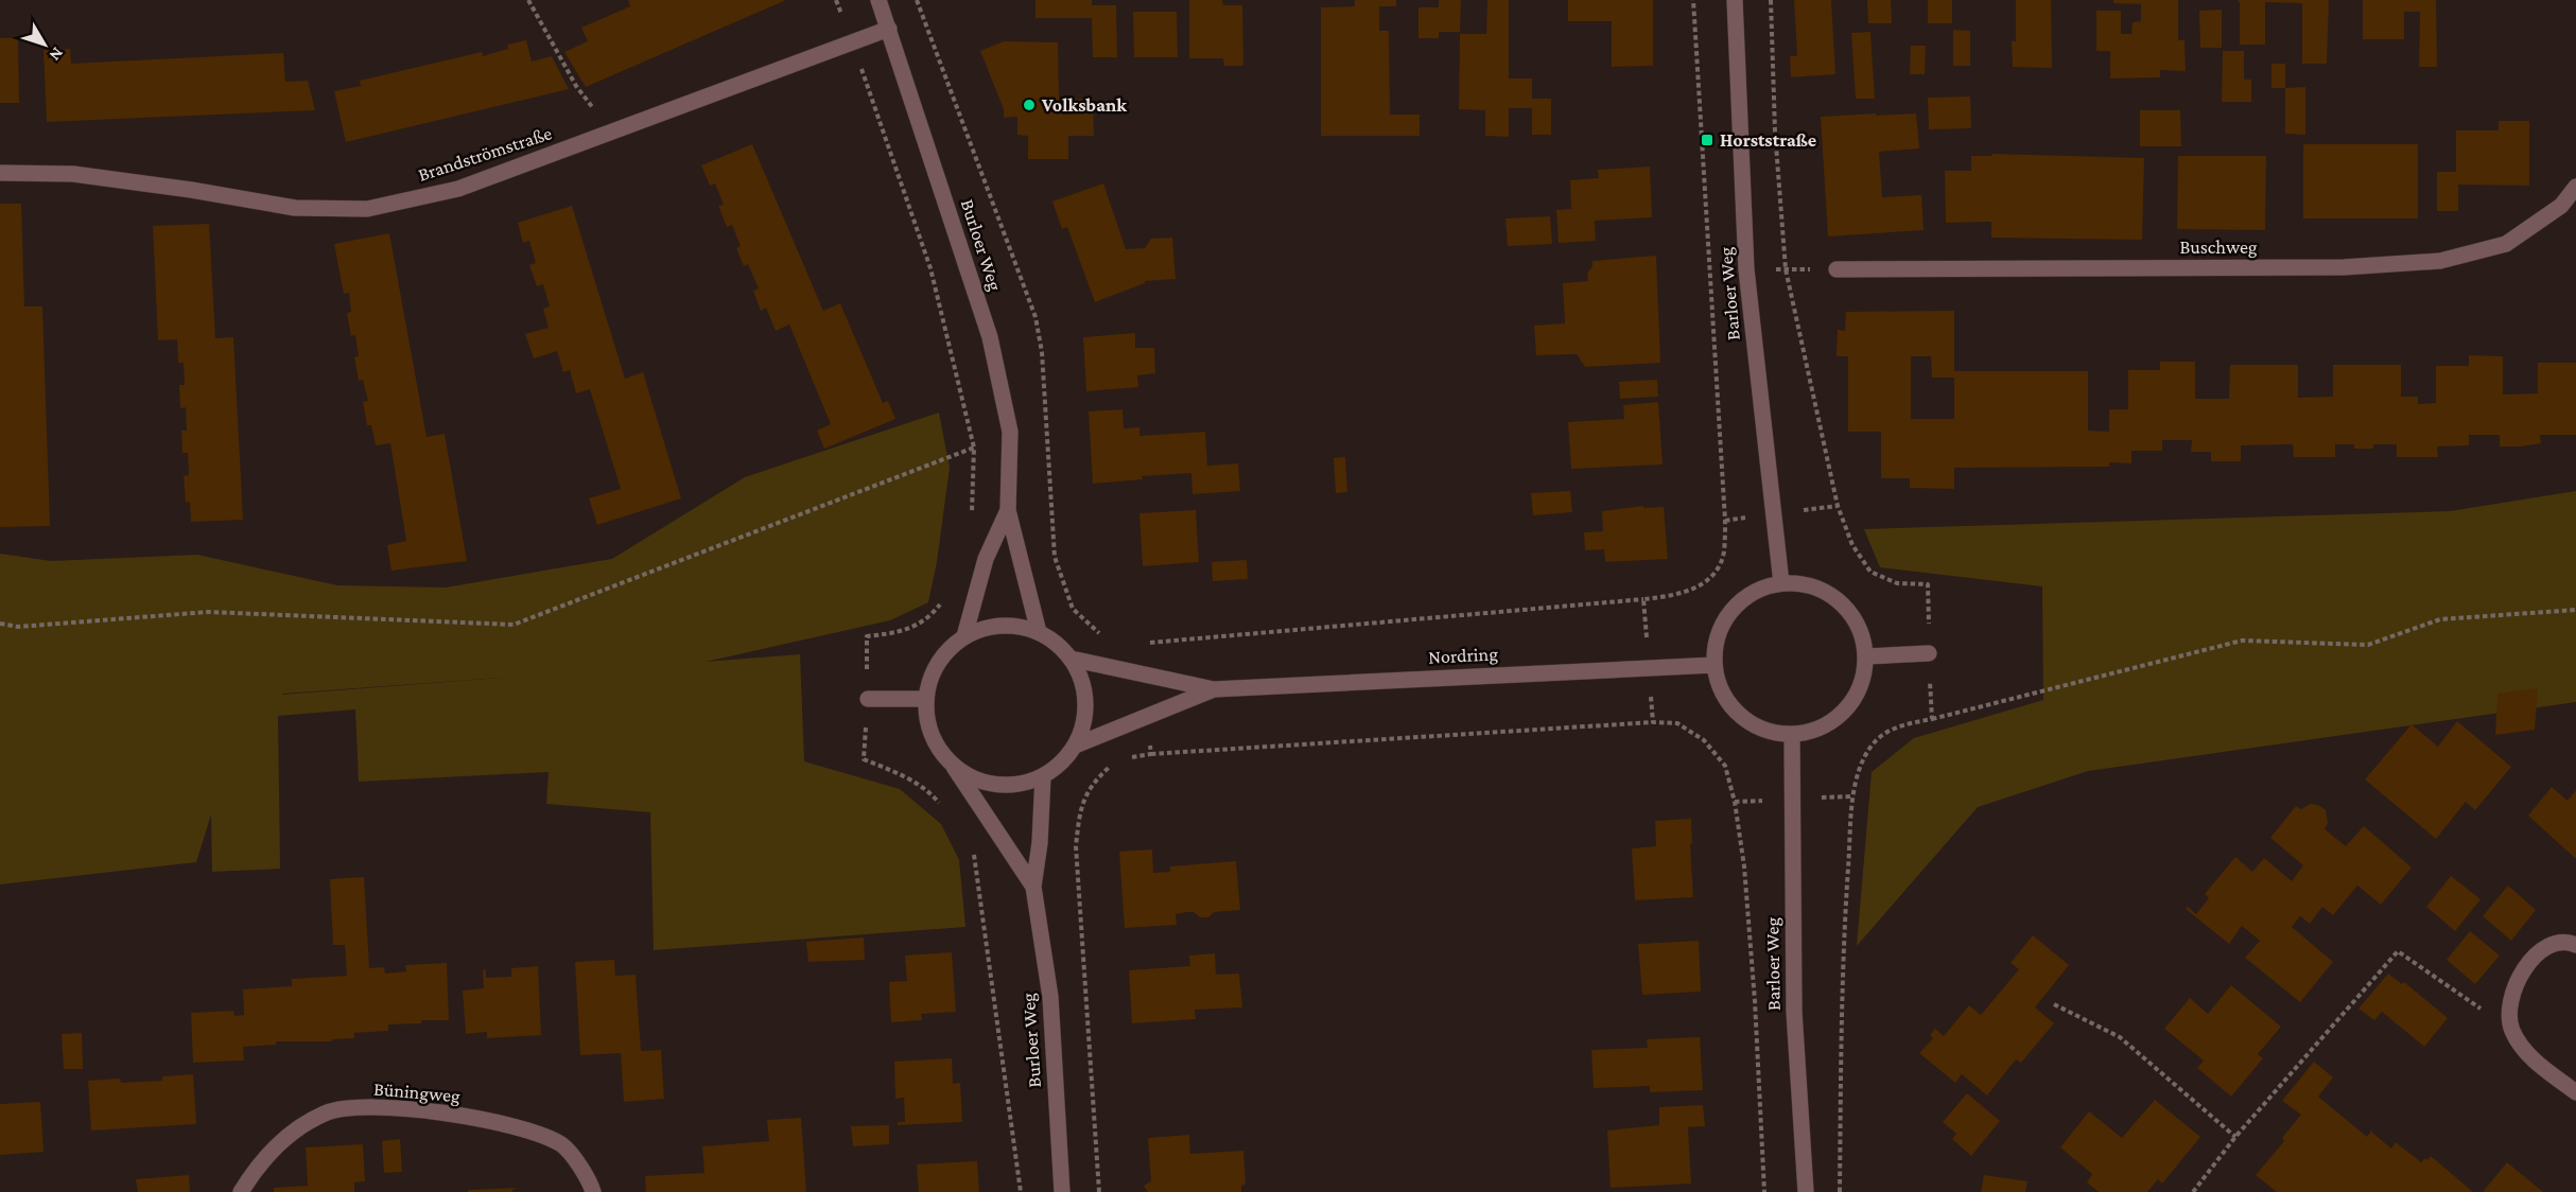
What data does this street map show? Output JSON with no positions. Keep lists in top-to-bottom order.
{
  "streets": {
    "street": [
      "Brandströmstraße",
      "Burloer Weg",
      "Buschweg",
      "Barloer Weg",
      "Nordring",
      "Büningweg"
    ]
  },
  "crossings": [
    ["Brandströmstraße", "Burloer Weg"],
    ["Burloer Weg", "Nordring"],
    ["Barloer Weg", "Nordring"]
  ],
  "places": {
    "other": ["Volksbank"],
    "transit": ["Horststraße"]
  },
  "north": "bottom right"
}
